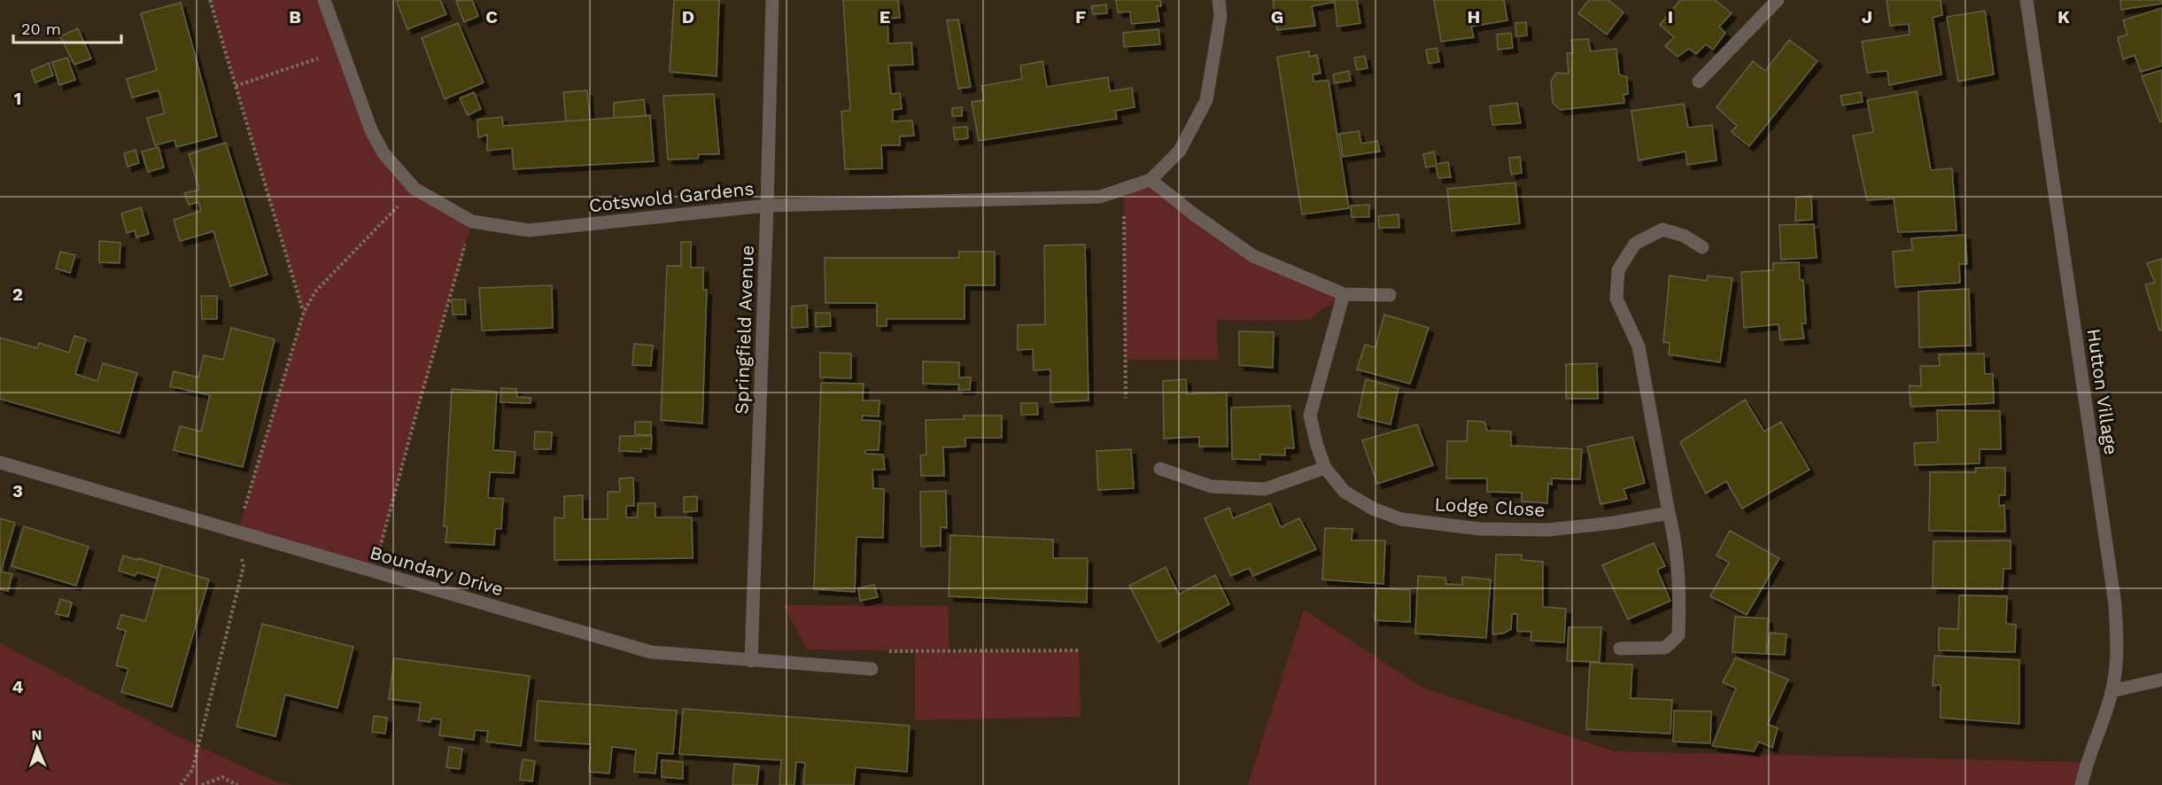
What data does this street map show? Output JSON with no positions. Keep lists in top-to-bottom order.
{
  "streets": {
    "street": [
      "Cotswold Gardens",
      "Springfield Avenue",
      "Hutton Village",
      "Lodge Close",
      "Boundary Drive"
    ]
  },
  "crossings": [
    ["Cotswold Gardens", "Springfield Avenue"],
    ["Springfield Avenue", "Boundary Drive"]
  ],
  "scale_bar": "20 m",
  "north": "top",
  "grid": {
    "columns": [
      "B",
      "C",
      "D",
      "E",
      "F",
      "G",
      "H",
      "I",
      "J",
      "K"
    ],
    "rows": [
      "1",
      "2",
      "3",
      "4"
    ]
  }
}
